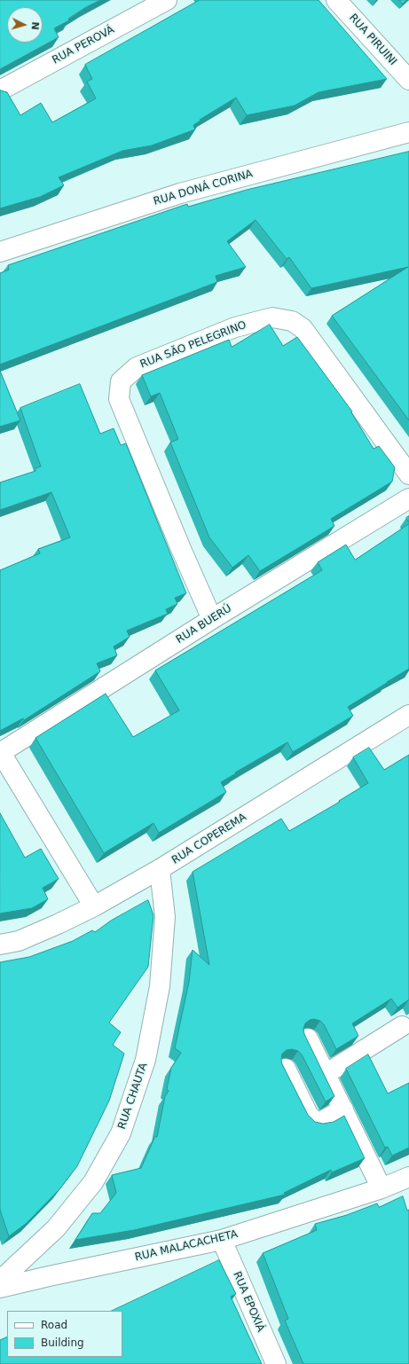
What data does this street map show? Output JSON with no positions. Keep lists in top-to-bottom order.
{
  "streets": {
    "street": [
      "RUA PIRUINI",
      "RUA PEROVÁ",
      "RUA DONÁ CORINA",
      "RUA SÃO PELEGRINO",
      "RUA BUERÚ",
      "RUA COPEREMA",
      "RUA CHAUTA",
      "RUA MALACACHETA",
      "RUA EPOXIÁ"
    ]
  },
  "crossings": [
    ["RUA SÃO PELEGRINO", "RUA BUERÚ"],
    ["RUA COPEREMA", "RUA CHAUTA"],
    ["RUA MALACACHETA", "RUA EPOXIÁ"]
  ],
  "legend": ["Road", "Building"],
  "north": "right"
}
